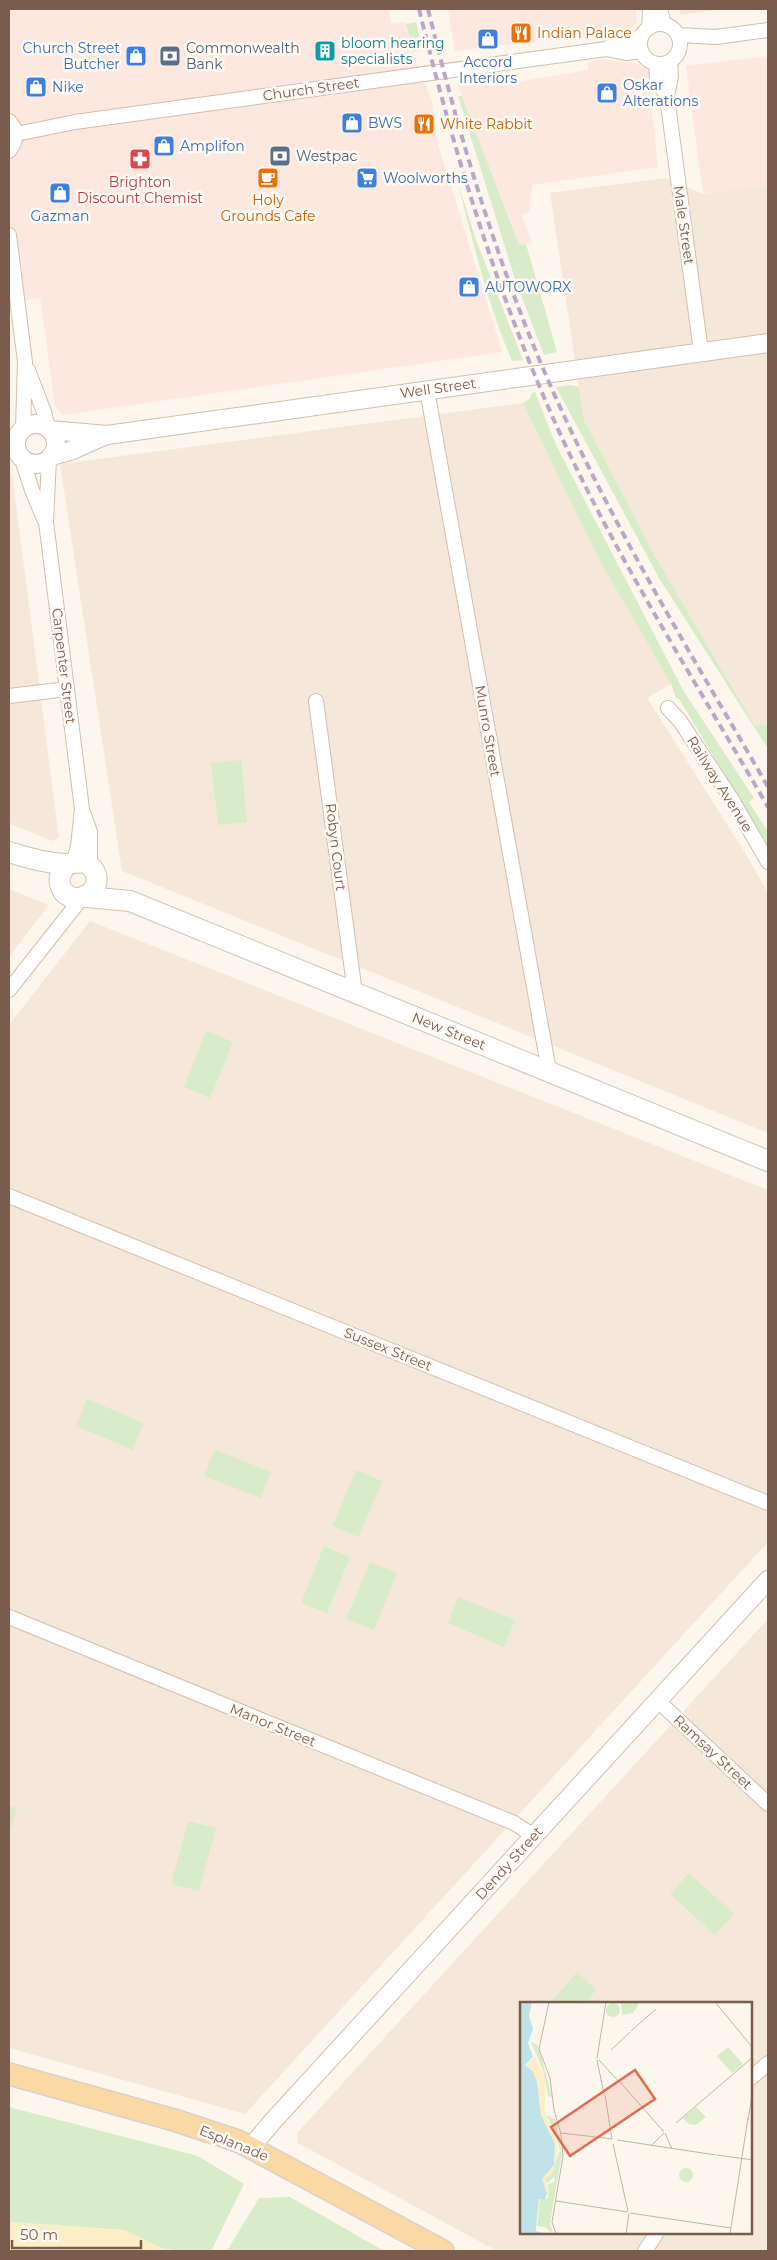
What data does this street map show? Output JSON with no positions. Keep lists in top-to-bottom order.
{
  "streets": {
    "main road": ["New Street", "Esplanade"],
    "street": [
      "Church Street",
      "Male Street",
      "Well Street",
      "Carpenter Street",
      "Munro Street",
      "Railway Avenue",
      "Robyn Court",
      "Sussex Street",
      "Manor Street",
      "Ramsay Street",
      "Dendy Street"
    ]
  },
  "crossings": [
    ["Church Street", "Male Street"],
    ["Male Street", "Well Street"],
    ["Well Street", "Carpenter Street"],
    ["Well Street", "Munro Street"],
    ["Carpenter Street", "New Street"],
    ["Munro Street", "New Street"],
    ["Robyn Court", "New Street"],
    ["Manor Street", "Dendy Street"],
    ["Ramsay Street", "Dendy Street"],
    ["Dendy Street", "Esplanade"]
  ],
  "places": {
    "restaurant": ["Indian Palace", "White Rabbit"],
    "shop": [
      "Accord Interiors",
      "Church Street Butcher",
      "Nike",
      "Oskar Alterations",
      "BWS",
      "Amplifon",
      "Gazman",
      "AUTOWORX"
    ],
    "building": ["bloom hearing specialists"],
    "bank": ["Commonwealth Bank", "Westpac"],
    "pharmacy": ["Brighton Discount Chemist"],
    "cafe": ["Holy Grounds Cafe"],
    "supermarket": ["Woolworths"]
  },
  "scale_bar": "50 m"
}
